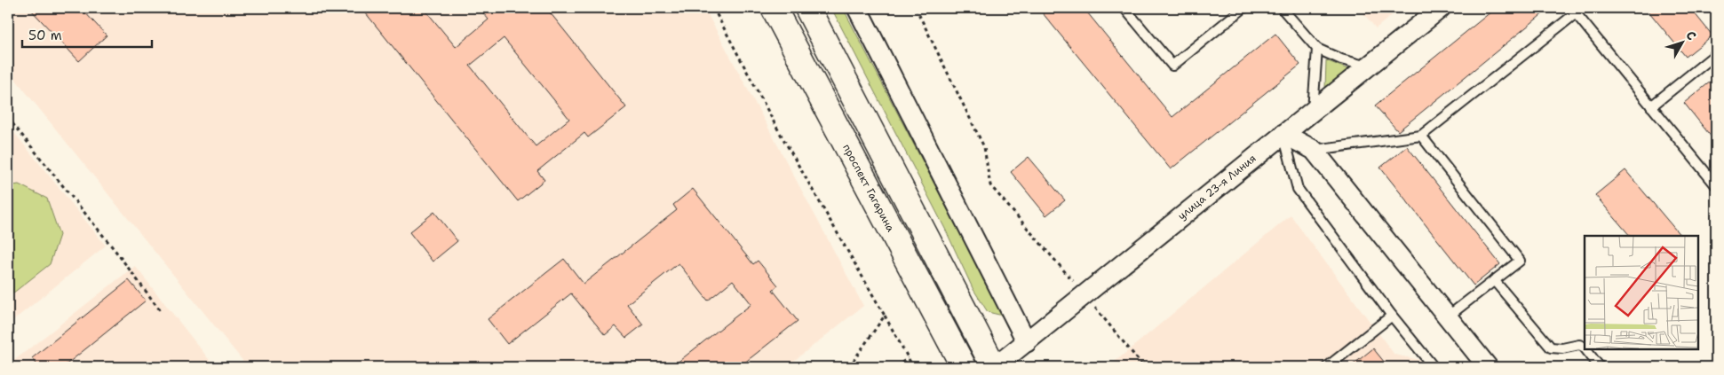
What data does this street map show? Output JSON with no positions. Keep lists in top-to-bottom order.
{
  "streets": {
    "main road": ["проспект Гагарина"],
    "street": ["улица 23-я Линия"]
  },
  "scale_bar": "50 m",
  "north": "top right"
}
